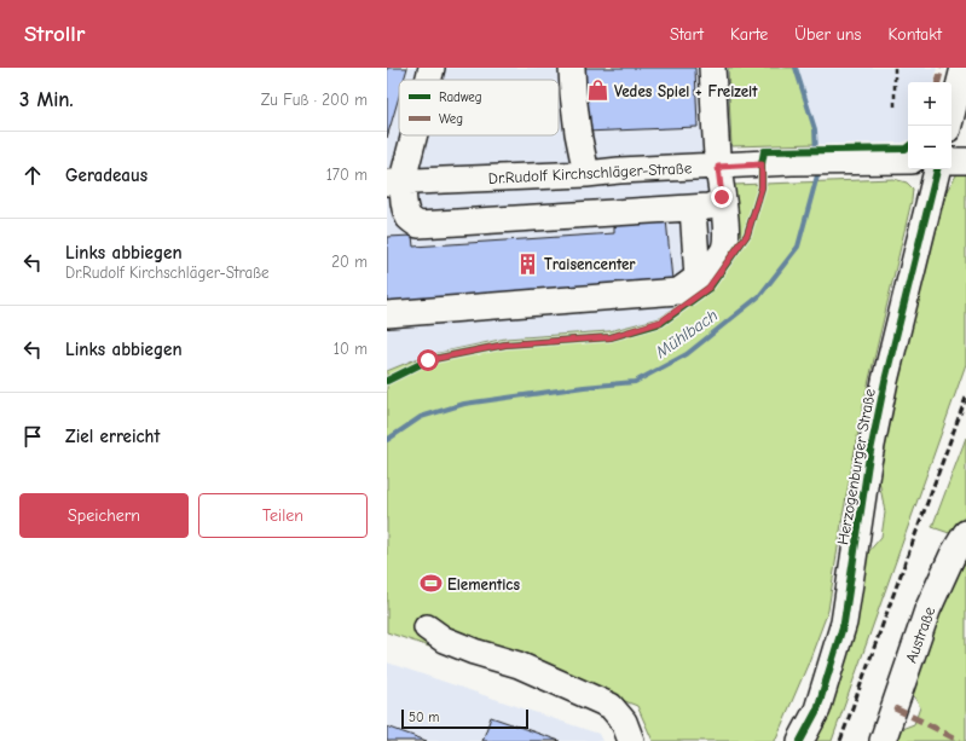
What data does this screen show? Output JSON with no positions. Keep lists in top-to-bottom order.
{
  "streets": {
    "street": ["Dr.Rudolf Kirchschläger-Straße", "Herzogenburger Straße", "Austraße"]
  },
  "water": ["Mühlbach"],
  "places": {
    "shop": ["Vedes Spiel + Freizeit"],
    "building": ["Traisencenter"],
    "sports": ["Elementics"]
  },
  "legend": ["Radweg", "Weg"],
  "scale_bar": "50 m",
  "page": {
    "header": "Strollr",
    "nav": [
      "Start",
      "Karte",
      "Über uns",
      "Kontakt"
    ],
    "heading": ["3 Min.", "Zu Fuß · 200 m"],
    "map_buttons": ["+", "−"],
    "list": [
      ["Geradeaus", "170 m"],
      ["Links abbiegen", "Dr.Rudolf Kirchschläger-Straße", "20 m"],
      ["Links abbiegen", "10 m"],
      "Ziel erreicht"
    ],
    "buttons": ["Speichern", "Teilen"],
    "scale": "50 m"
  }
}
